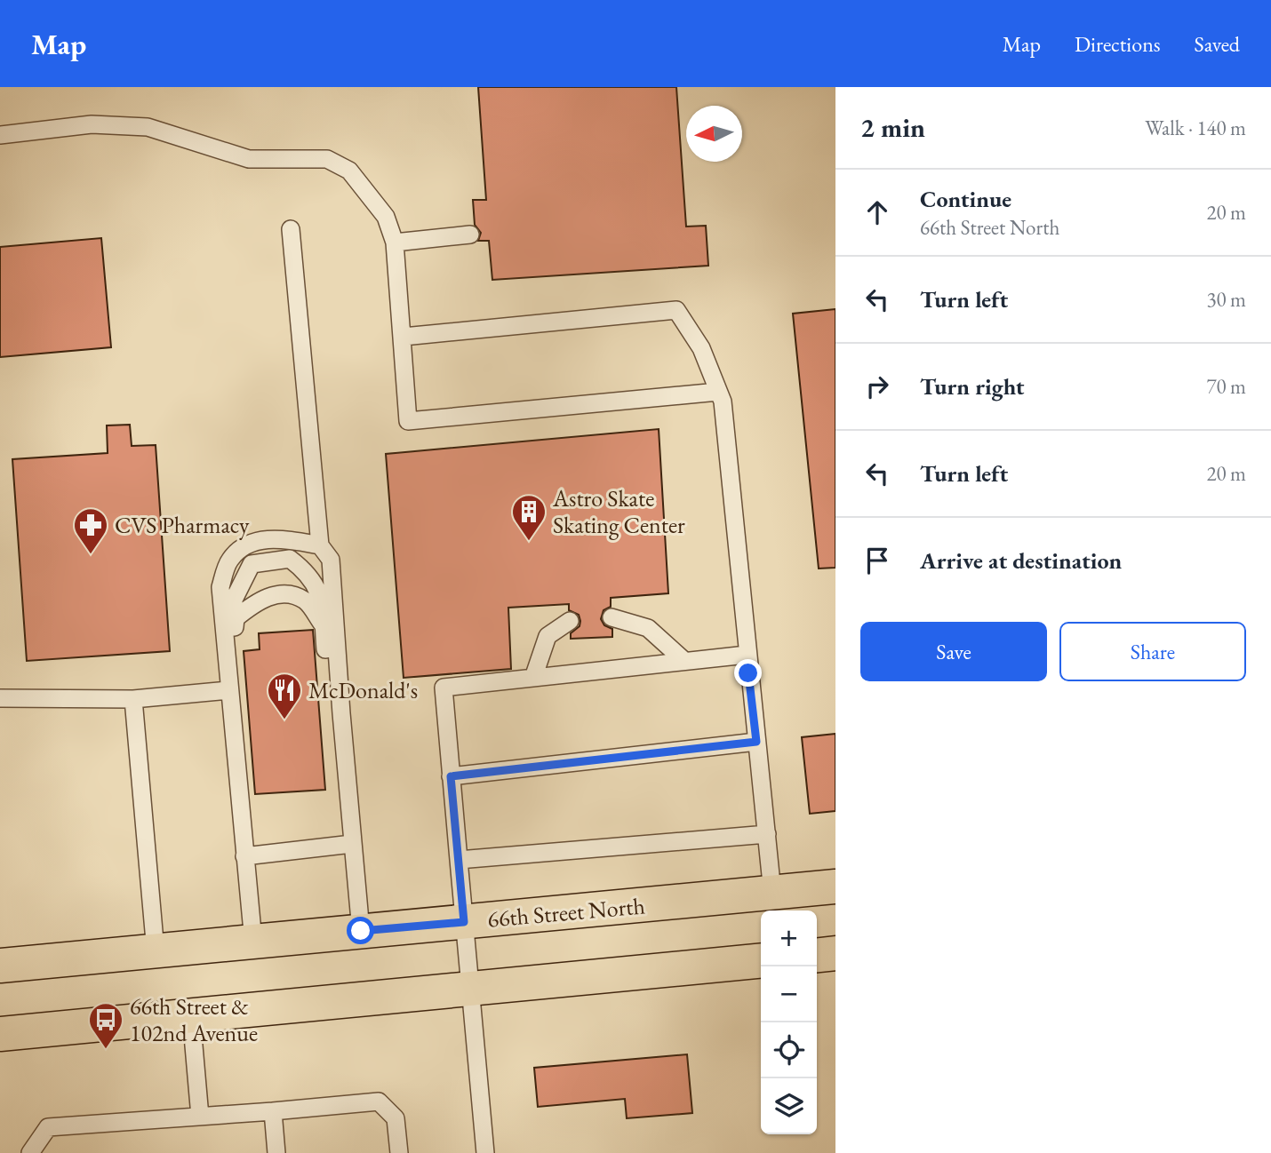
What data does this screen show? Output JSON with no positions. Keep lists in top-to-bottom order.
{
  "streets": {
    "main road": ["66th Street North"]
  },
  "places": {
    "building": ["Astro Skate Skating Center"],
    "pharmacy": ["CVS Pharmacy"],
    "restaurant": ["McDonald's"],
    "bus stop": ["66th Street & 102nd Avenue"]
  },
  "north": "left",
  "page": {
    "header": "Map",
    "nav": ["Map", "Directions", "Saved"],
    "heading": ["2 min", "Walk · 140 m"],
    "list": [
      ["Continue", "66th Street North", "20 m"],
      ["Turn left", "30 m"],
      ["Turn right", "70 m"],
      ["Turn left", "20 m"],
      "Arrive at destination"
    ],
    "buttons": ["Save", "Share"],
    "map_buttons": ["+", "−"]
  }
}
